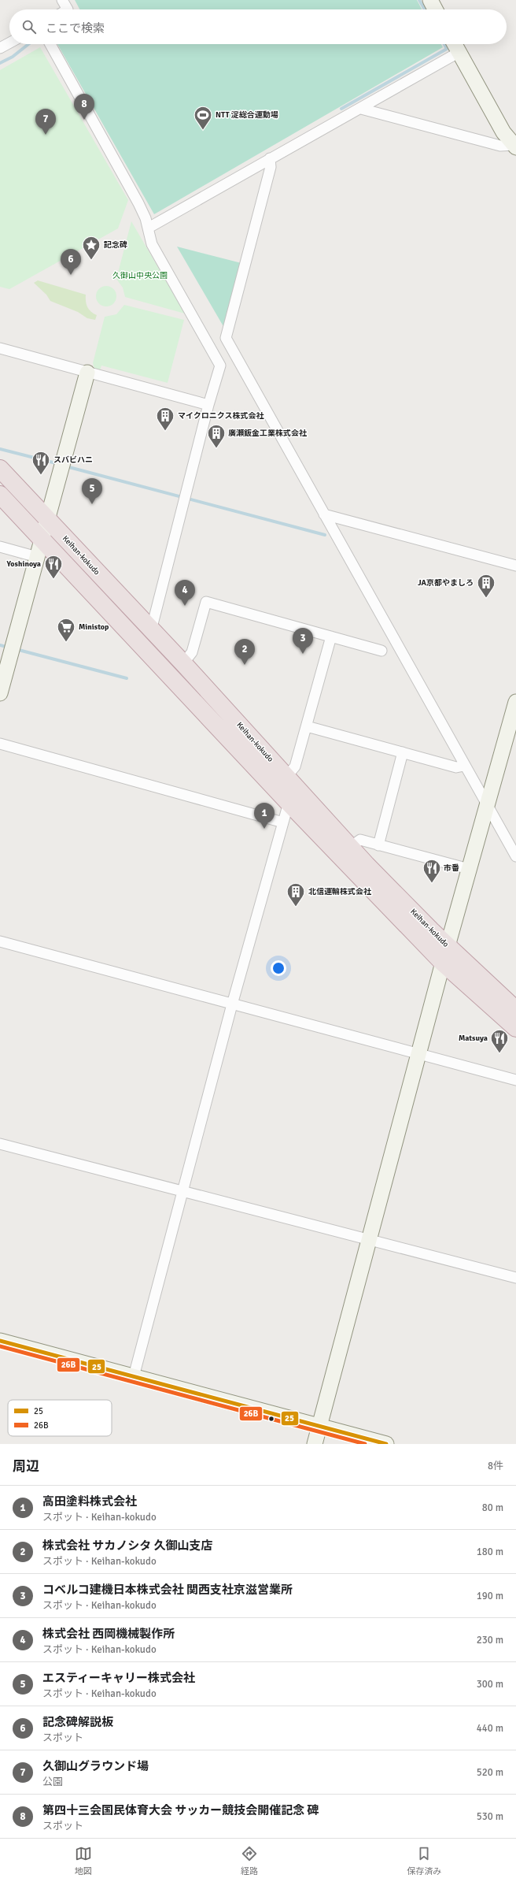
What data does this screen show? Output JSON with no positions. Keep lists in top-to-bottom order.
{
  "streets": {
    "highway": ["Keihan-kokudo"]
  },
  "parks": ["久御山中央公園"],
  "places": {
    "sports": ["NTT 淀総合運動場"],
    "place": ["記念碑"],
    "building": [
      "マイクロニクス株式会社",
      "廣瀬鈑金工業株式会社",
      "JA京都やましろ",
      "北信運輸株式会社"
    ],
    "restaurant": [
      "スバビハニ",
      "Yoshinoya",
      "市番",
      "Matsuya"
    ],
    "supermarket": ["Ministop"]
  },
  "lines": ["transit line 25", "transit line 26B"],
  "legend": ["25", "26B"],
  "page": {
    "search": "ここで検索",
    "pins": [
      "8",
      "7",
      "6",
      "5",
      "4",
      "3",
      "2",
      "1"
    ],
    "heading": ["周辺", "8件"],
    "list": [
      {
        "mark": "1",
        "name": "高田塗料株式会社",
        "note": "スポット · Keihan-kokudo",
        "value": "80 m"
      },
      {
        "mark": "2",
        "name": "株式会社 サカノシタ 久御山支店",
        "note": "スポット · Keihan-kokudo",
        "value": "180 m"
      },
      {
        "mark": "3",
        "name": "コベルコ建機日本株式会社 関西支社京滋営業所",
        "note": "スポット · Keihan-kokudo",
        "value": "190 m"
      },
      {
        "mark": "4",
        "name": "株式会社 西岡機械製作所",
        "note": "スポット · Keihan-kokudo",
        "value": "230 m"
      },
      {
        "mark": "5",
        "name": "エスティーキャリー株式会社",
        "note": "スポット · Keihan-kokudo",
        "value": "300 m"
      },
      {
        "mark": "6",
        "name": "記念碑解説板",
        "note": "スポット",
        "value": "440 m"
      },
      {
        "mark": "7",
        "name": "久御山グラウンド場",
        "note": "公園",
        "value": "520 m"
      },
      {
        "mark": "8",
        "name": "第四十三会国民体育大会 サッカー競技会開催記念 碑",
        "note": "スポット",
        "value": "530 m"
      }
    ],
    "nav": ["地図", "経路", "保存済み"]
  }
}
